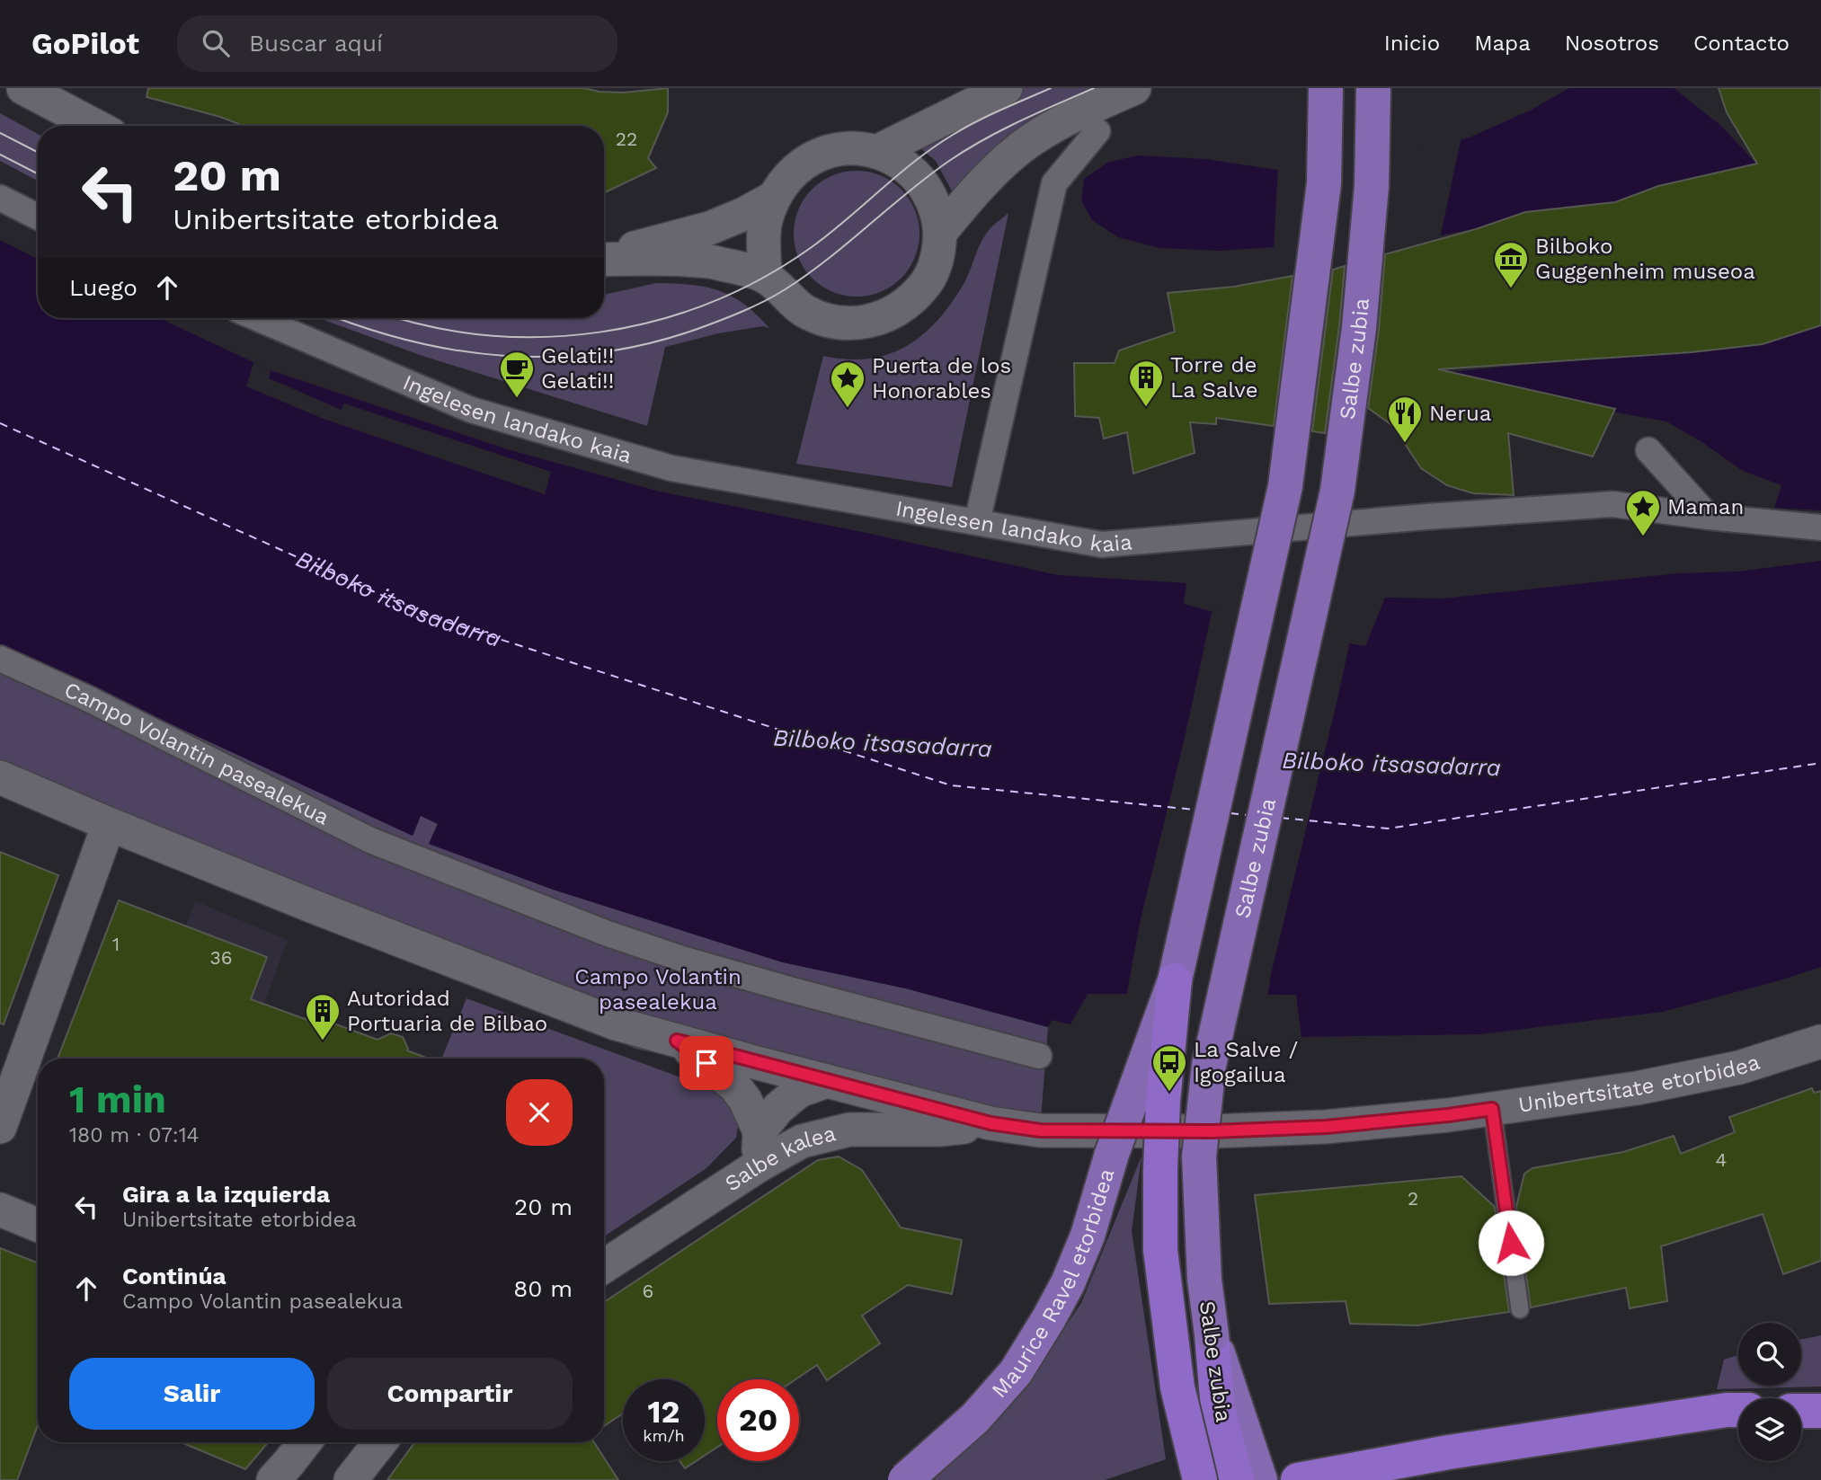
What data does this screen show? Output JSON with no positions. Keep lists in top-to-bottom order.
{
  "streets": {
    "highway": ["Salbe zubia"],
    "main road": ["Maurice Ravel etorbidea"],
    "street": [
      "Ingelesen landako kaia",
      "Campo Volantin pasealekua",
      "Unibertsitate etorbidea",
      "Salbe kalea"
    ]
  },
  "crossings": [
    ["Unibertsitate etorbidea", "Salbe kalea"]
  ],
  "water": ["Bilboko itsasadarra"],
  "parks": ["Campo Volantin pasealekua"],
  "places": {
    "museum": ["Bilboko Guggenheim museoa"],
    "cafe": ["Gelati!! Gelati!!"],
    "building": ["Torre de La Salve", "Autoridad Portuaria de Bilbao"],
    "place": ["Puerta de los Honorables", "Maman"],
    "restaurant": ["Nerua"],
    "bus stop": ["La Salve / Igogailua"]
  },
  "house_numbers": [
    "22",
    "1",
    "36",
    "4",
    "2",
    "6"
  ],
  "page": {
    "header": "GoPilot",
    "search": "Buscar aquí",
    "nav": [
      "Inicio",
      "Mapa",
      "Nosotros",
      "Contacto"
    ],
    "turn": ["20 m", "Unibertsitate etorbidea"],
    "then": "Luego",
    "heading": ["1 min", "180 m · 07:14"],
    "list": [
      {
        "name": "Gira a la izquierda",
        "note": "Unibertsitate etorbidea",
        "value": "20 m"
      },
      {
        "name": "Continúa",
        "note": "Campo Volantin pasealekua",
        "value": "80 m"
      }
    ],
    "buttons": ["Salir", "Compartir"],
    "speed": "12 km/h",
    "limit": "20"
  }
}
